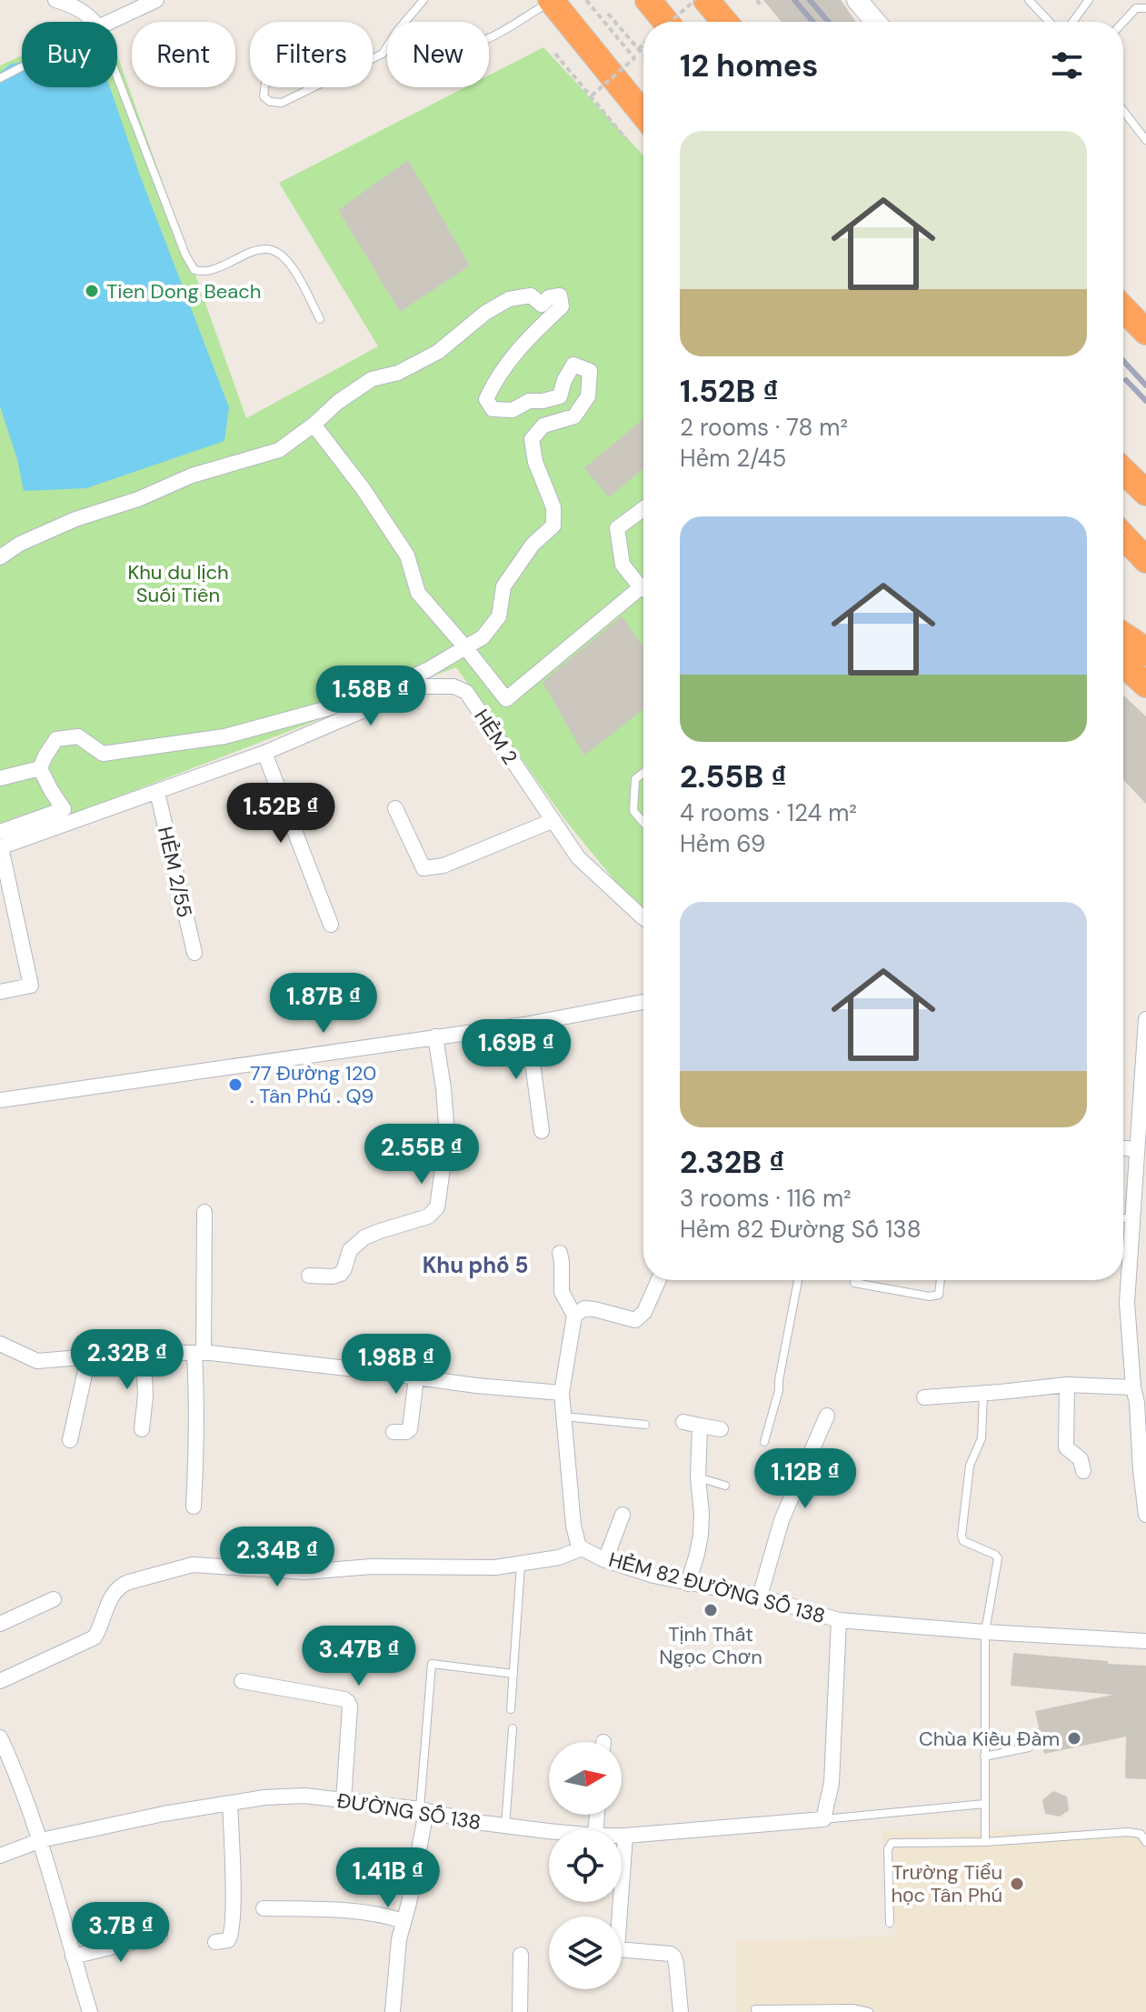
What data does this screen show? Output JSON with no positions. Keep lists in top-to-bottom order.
{
  "streets": {
    "street": [
      "HẺM 2",
      "HẺM 2/55",
      "HẺM 82 ĐƯỜNG SỐ 138",
      "ĐƯỜNG SỐ 138"
    ]
  },
  "crossings": [
    ["HẺM 2", "HẺM 2/55"]
  ],
  "districts": ["Khu phố 5"],
  "parks": ["Khu du lịch Suối Tiên"],
  "places": [
    "Tien Dong Beach",
    "77 Đường 120 . Tân Phú . Q9",
    "Tịnh Thất Ngọc Chơn",
    "Chùa Kiều Đàm",
    "Trường Tiểu học Tân Phú"
  ],
  "north": "right",
  "page": {
    "chip": [
      "Buy",
      "Rent",
      "Filters",
      "New"
    ],
    "heading": "12 homes",
    "list": [
      {
        "name": "1.52B ₫",
        "note": "2 rooms · 78 m² · Hẻm 2/45"
      },
      {
        "name": "2.55B ₫",
        "note": "4 rooms · 124 m² · Hẻm 69"
      },
      {
        "name": "2.32B ₫",
        "note": "3 rooms · 116 m² · Hẻm 82 Đường Số 138"
      }
    ],
    "price": [
      "1.58B ₫",
      "1.52B ₫",
      "1.87B ₫",
      "1.69B ₫",
      "2.55B ₫",
      "2.32B ₫",
      "1.98B ₫",
      "1.12B ₫",
      "2.34B ₫",
      "3.47B ₫",
      "1.41B ₫",
      "3.7B ₫"
    ]
  }
}
